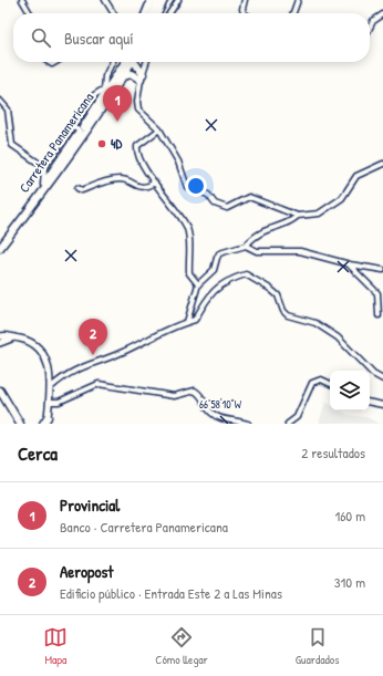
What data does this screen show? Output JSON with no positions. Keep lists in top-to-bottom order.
{
  "streets": {
    "main road": ["Carretera Panamericana"]
  },
  "places": ["4D"],
  "page": {
    "search": "Buscar aquí",
    "pins": ["1", "2"],
    "heading": ["Cerca", "2 resultados"],
    "list": [
      {
        "mark": "1",
        "name": "Provincial",
        "note": "Banco · Carretera Panamericana",
        "value": "160 m"
      },
      {
        "mark": "2",
        "name": "Aeropost",
        "note": "Edificio público · Entrada Este 2 a Las Minas",
        "value": "310 m"
      }
    ],
    "nav": ["Mapa", "Cómo llegar", "Guardados"]
  },
  "coordinates": ["66°58'10\"W"]
}
